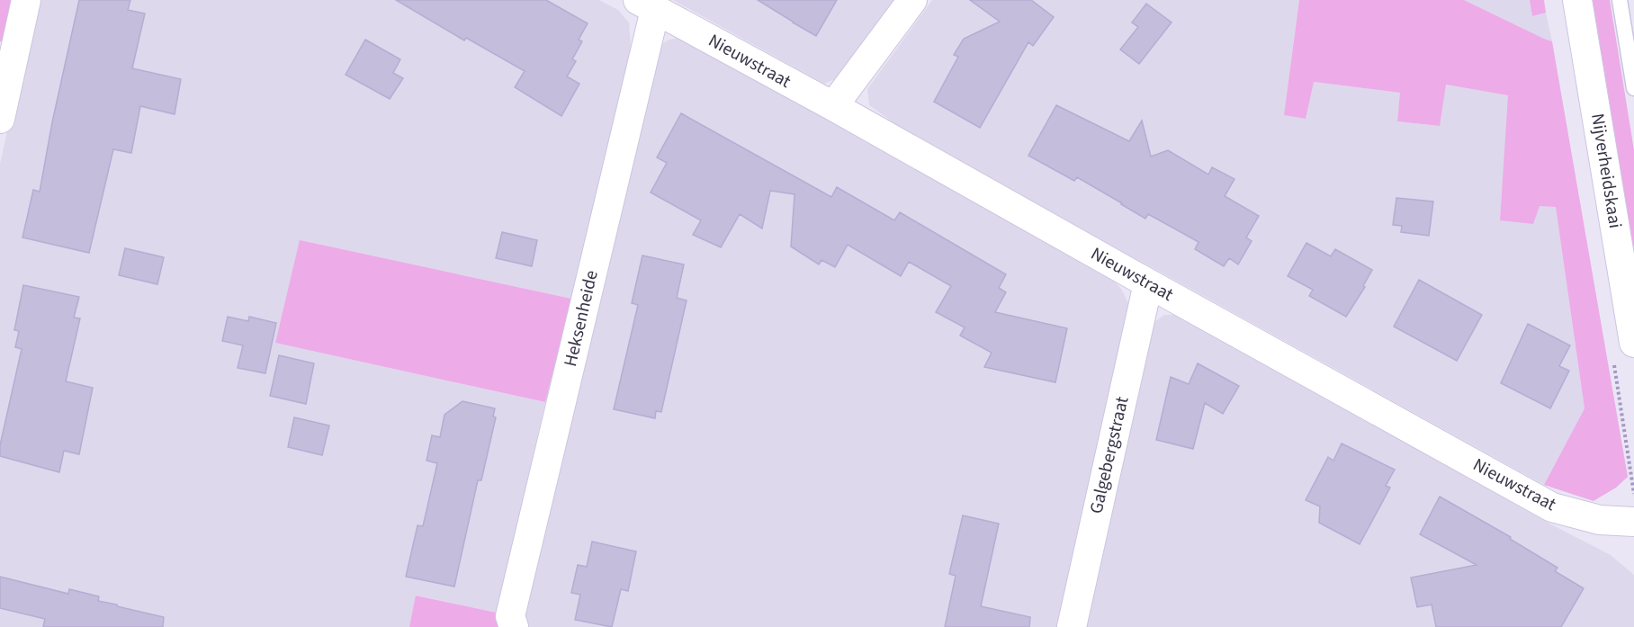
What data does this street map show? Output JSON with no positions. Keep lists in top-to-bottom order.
{
  "streets": {
    "street": [
      "Nieuwstraat",
      "Nijverheidskaai",
      "Heksenheide",
      "Galgebergstraat"
    ]
  },
  "crossings": [
    ["Nieuwstraat", "Heksenheide"],
    ["Nieuwstraat", "Galgebergstraat"]
  ]
}
